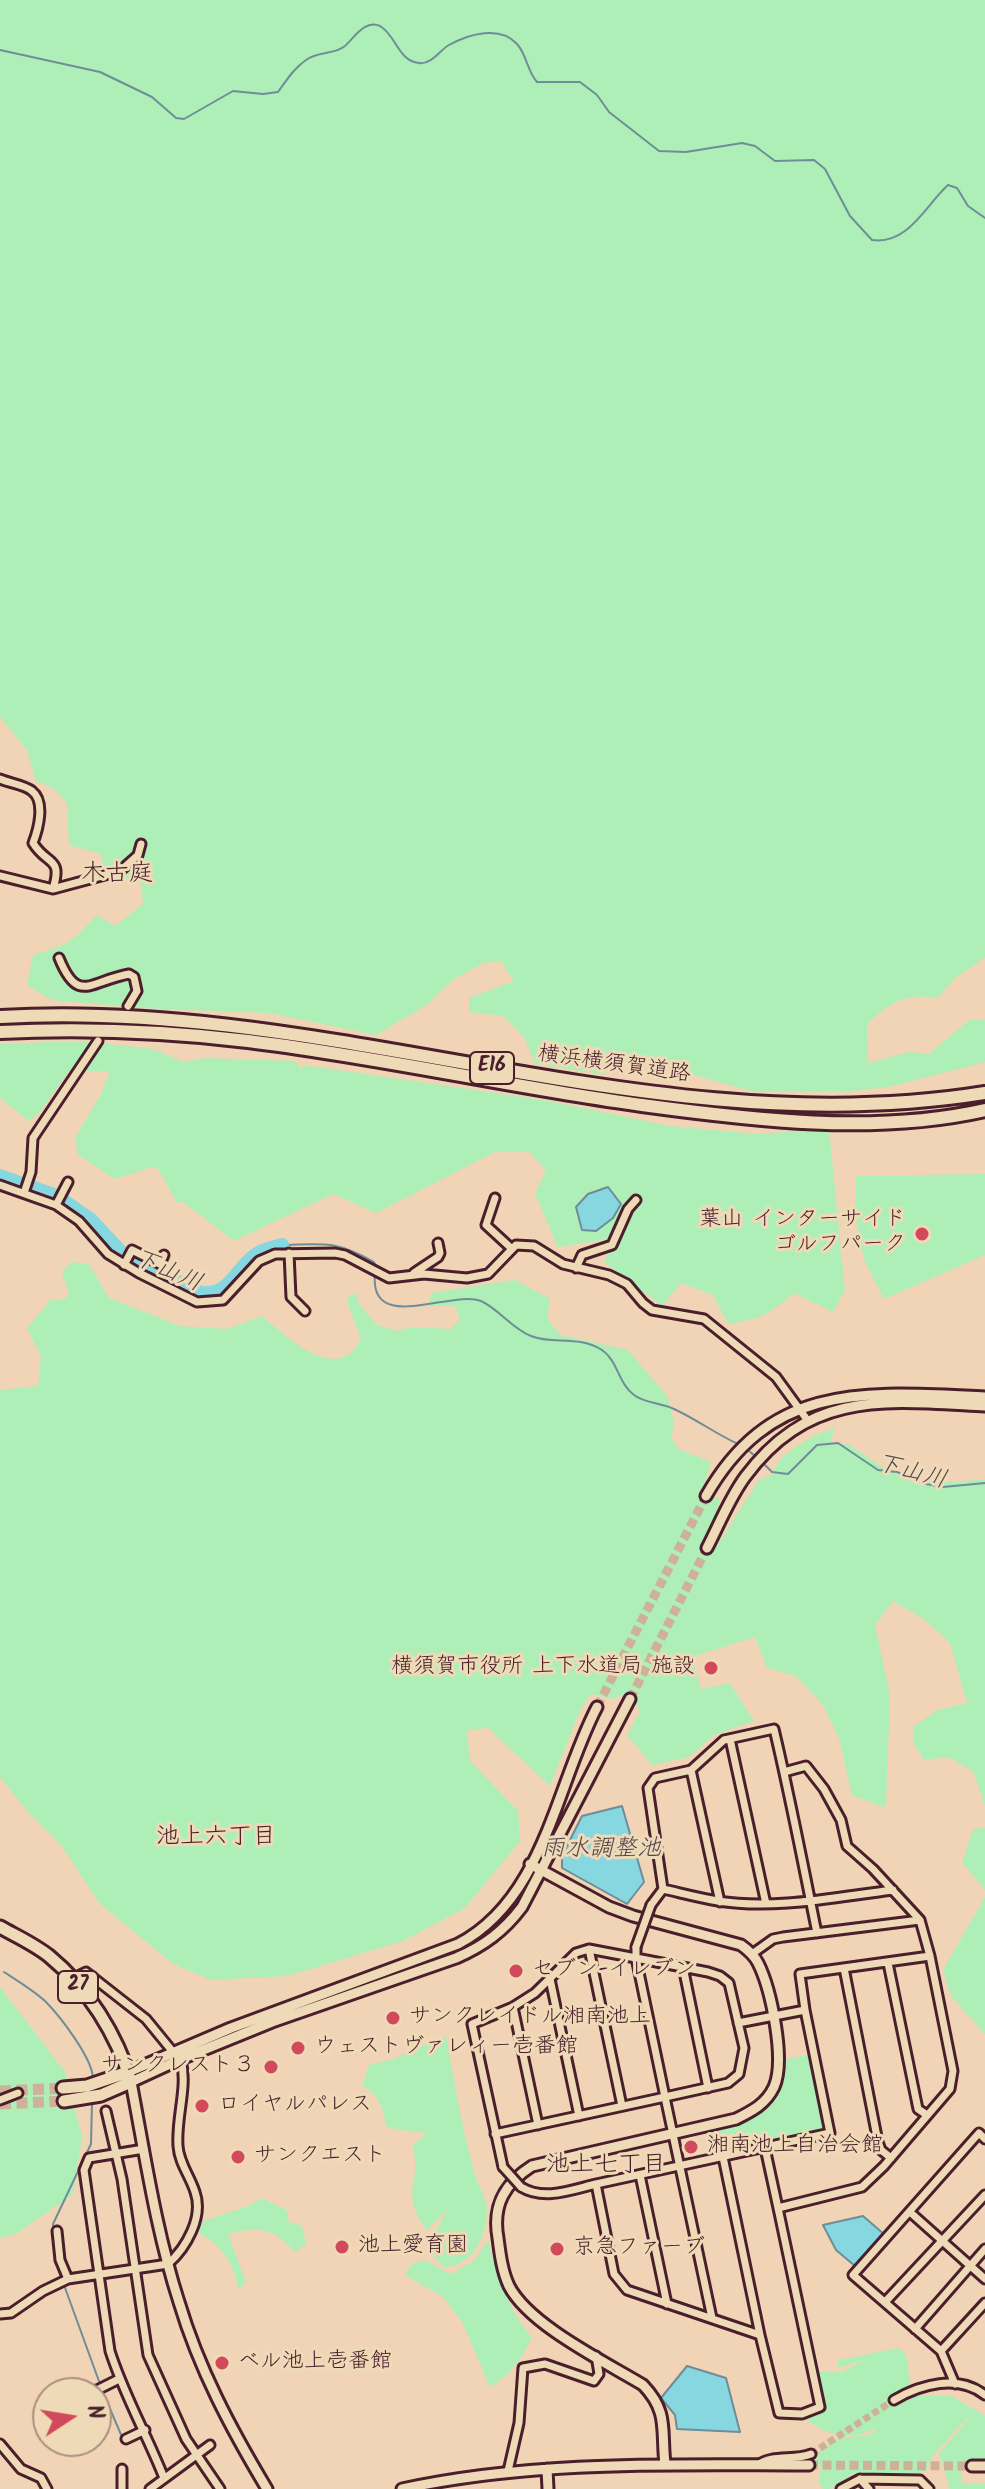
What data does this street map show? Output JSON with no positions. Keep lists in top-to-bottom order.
{
  "streets": {
    "highway": ["横浜横須賀道路", "E16"],
    "main road": ["27"]
  },
  "districts": ["木古庭", "池上六丁目", "池上七丁目"],
  "water": ["下山川", "雨水調整池"],
  "places": [
    "葉山 インターサイド ゴルフパーク",
    "横須賀市役所 上下水道局 施設",
    "セブン-イレブン",
    "サンクレイドル湘南池上",
    "ウェストヴァレィー壱番館",
    "サンクレスト３",
    "ロイヤルパレス",
    "湘南池上自治会館",
    "サンクエスト",
    "池上愛育園",
    "京急ファーブ",
    "ベル池上壱番館"
  ],
  "north": "right"
}
